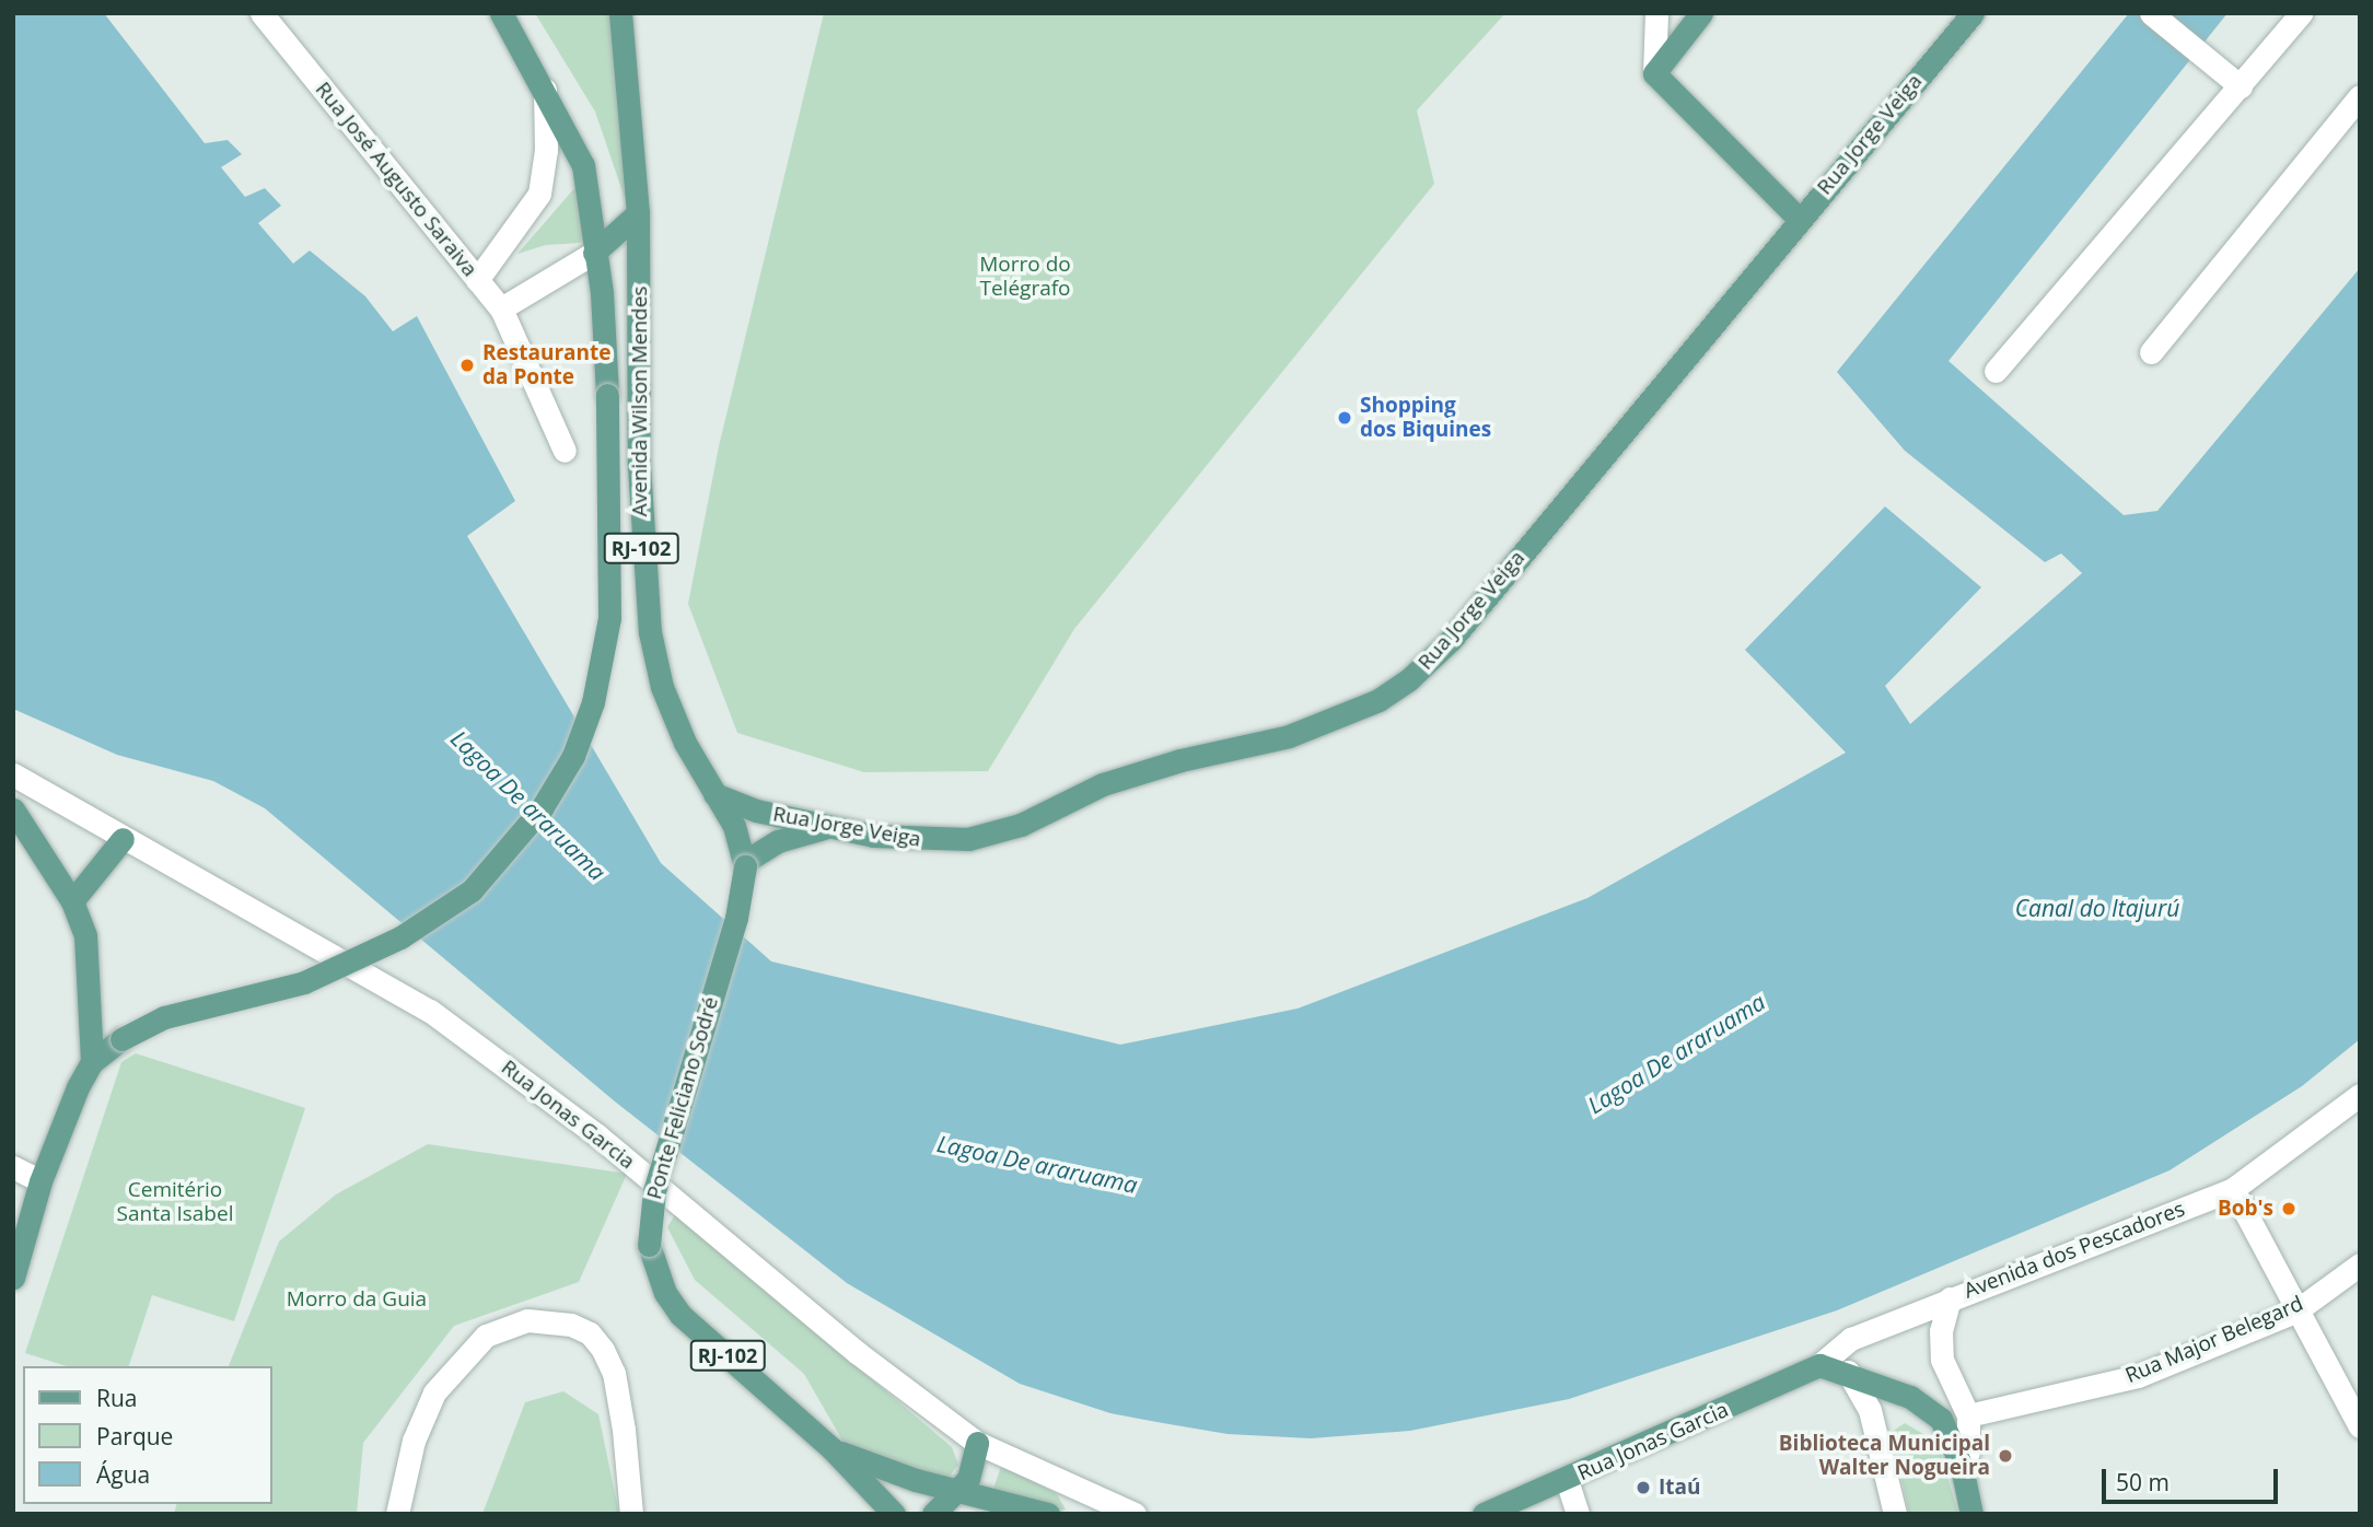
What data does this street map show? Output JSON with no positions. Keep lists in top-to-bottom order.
{
  "streets": {
    "main road": [
      "Rua Jorge Veiga",
      "Avenida Wilson Mendes",
      "RJ-102",
      "Ponte Feliciano Sodré",
      "Rua Jonas Garcia"
    ],
    "street": ["Rua José Augusto Saraiva", "Avenida dos Pescadores", "Rua Major Belegard"]
  },
  "crossings": [
    ["Rua Jorge Veiga", "Avenida Wilson Mendes"],
    ["Avenida Wilson Mendes", "RJ-102"],
    ["Avenida Wilson Mendes", "Ponte Feliciano Sodré"],
    ["RJ-102", "Ponte Feliciano Sodré"],
    ["Rua Jonas Garcia", "Avenida dos Pescadores"]
  ],
  "water": ["Lagoa De araruama", "Canal do Itajurú"],
  "parks": ["Morro do Telégrafo", "Cemitério Santa Isabel", "Morro da Guia"],
  "places": [
    "Restaurante da Ponte",
    "Shopping dos Biquines",
    "Bob's",
    "Biblioteca Municipal Walter Nogueira",
    "Itaú"
  ],
  "legend": ["Rua", "Parque", "Água"],
  "scale_bar": "50 m"
}
